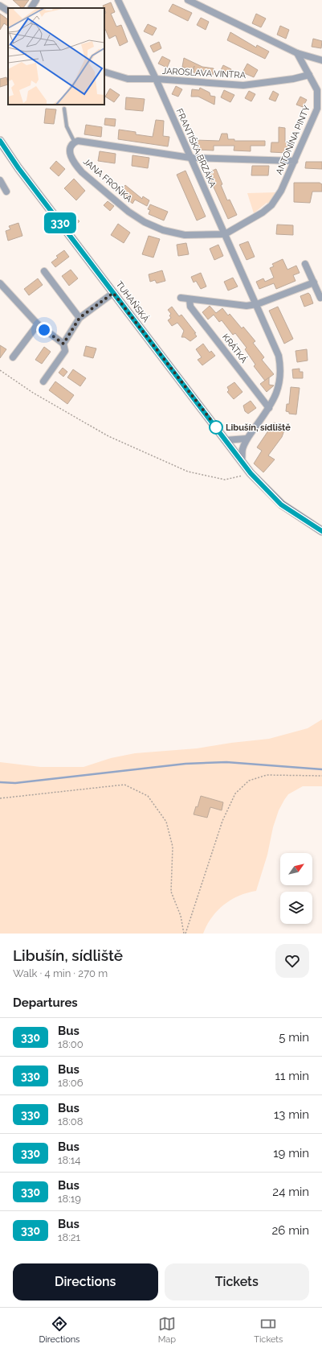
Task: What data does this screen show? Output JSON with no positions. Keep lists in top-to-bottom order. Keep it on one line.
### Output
{"streets":{"street":["JAROSLAVA VINTRA","ANTONÍNA PINTY","FRANTIŠKA BRZÁKA","JANA FROŇKA","TUHAŇSKÁ","KRÁTKÁ"]},"crossings":[["JAROSLAVA VINTRA","ANTONÍNA PINTY"],["JAROSLAVA VINTRA","FRANTIŠKA BRZÁKA"],["ANTONÍNA PINTY","FRANTIŠKA BRZÁKA"],["ANTONÍNA PINTY","JANA FROŇKA"],["FRANTIŠKA BRZÁKA","JANA FROŇKA"],["FRANTIŠKA BRZÁKA","TUHAŇSKÁ"],["FRANTIŠKA BRZÁKA","KRÁTKÁ"]],"places":["Libušín, sídliště"],"lines":["bus line 330"],"north":"top right","page":{"on_map":"330","heading":[["Libušín, sídliště","Walk · 4 min · 270 m"],"Departures"],"list":[{"mark":"330","name":"Bus","note":"18:00","value":"5 min"},{"mark":"330","name":"Bus","note":"18:06","value":"11 min"},{"mark":"330","name":"Bus","note":"18:08","value":"13 min"},{"mark":"330","name":"Bus","note":"18:14","value":"19 min"},{"mark":"330","name":"Bus","note":"18:19","value":"24 min"},{"mark":"330","name":"Bus","note":"18:21","value":"26 min"}],"buttons":["Directions","Tickets"],"tabs":["Directions","Map","Tickets"]}}
